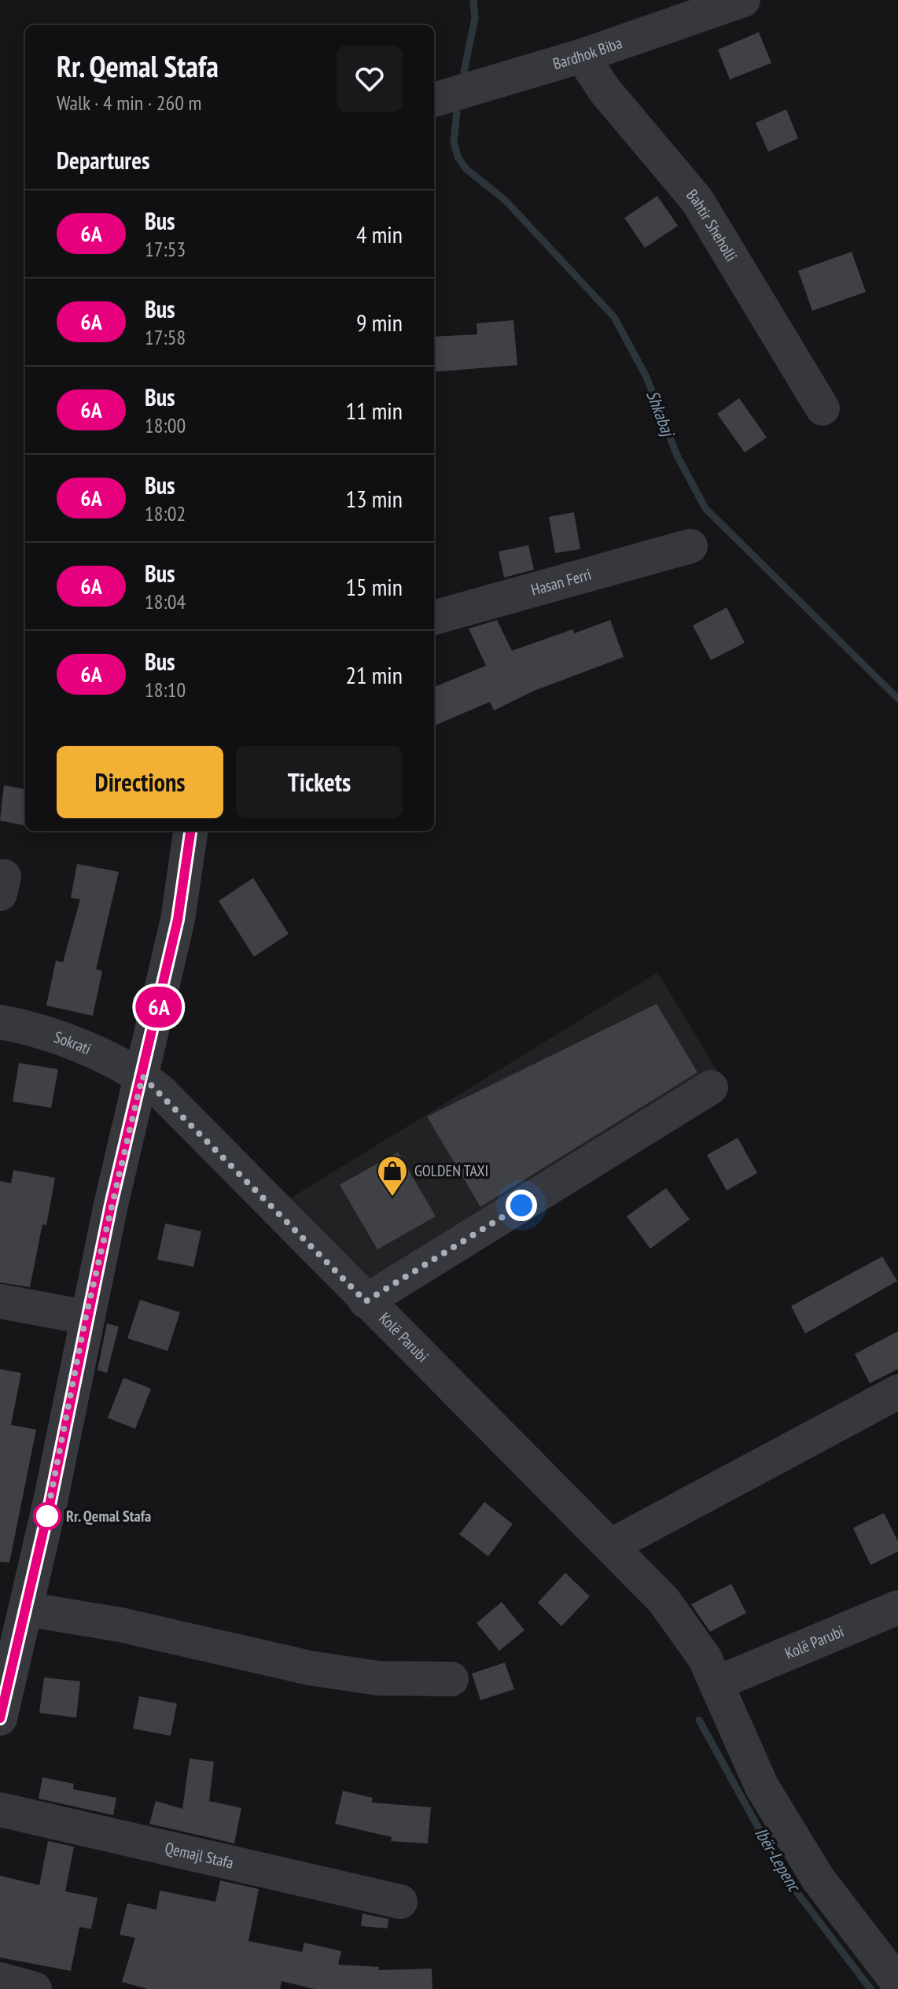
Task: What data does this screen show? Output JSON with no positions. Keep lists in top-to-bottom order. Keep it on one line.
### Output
{"streets":{"street":["Bardhok Biba","Bahtir Sheholli","Hasan Ferri","Sokrati","Kolë Parubi","Qemajl Stafa"]},"crossings":[["Bardhok Biba","Bahtir Sheholli"],["Sokrati","Kolë Parubi"]],"water":["Shkabaj","Ibër-Lepenc"],"places":{"shop":["GOLDEN TAXI"],"other":["Rr. Qemal Stafa"]},"lines":["bus line 6A"],"page":{"on_map":"6A","heading":[["Rr. Qemal Stafa","Walk · 4 min · 260 m"],"Departures"],"list":[{"mark":"6A","name":"Bus","note":"17:53","value":"4 min"},{"mark":"6A","name":"Bus","note":"17:58","value":"9 min"},{"mark":"6A","name":"Bus","note":"18:00","value":"11 min"},{"mark":"6A","name":"Bus","note":"18:02","value":"13 min"},{"mark":"6A","name":"Bus","note":"18:04","value":"15 min"},{"mark":"6A","name":"Bus","note":"18:10","value":"21 min"}],"buttons":["Directions","Tickets"]}}
